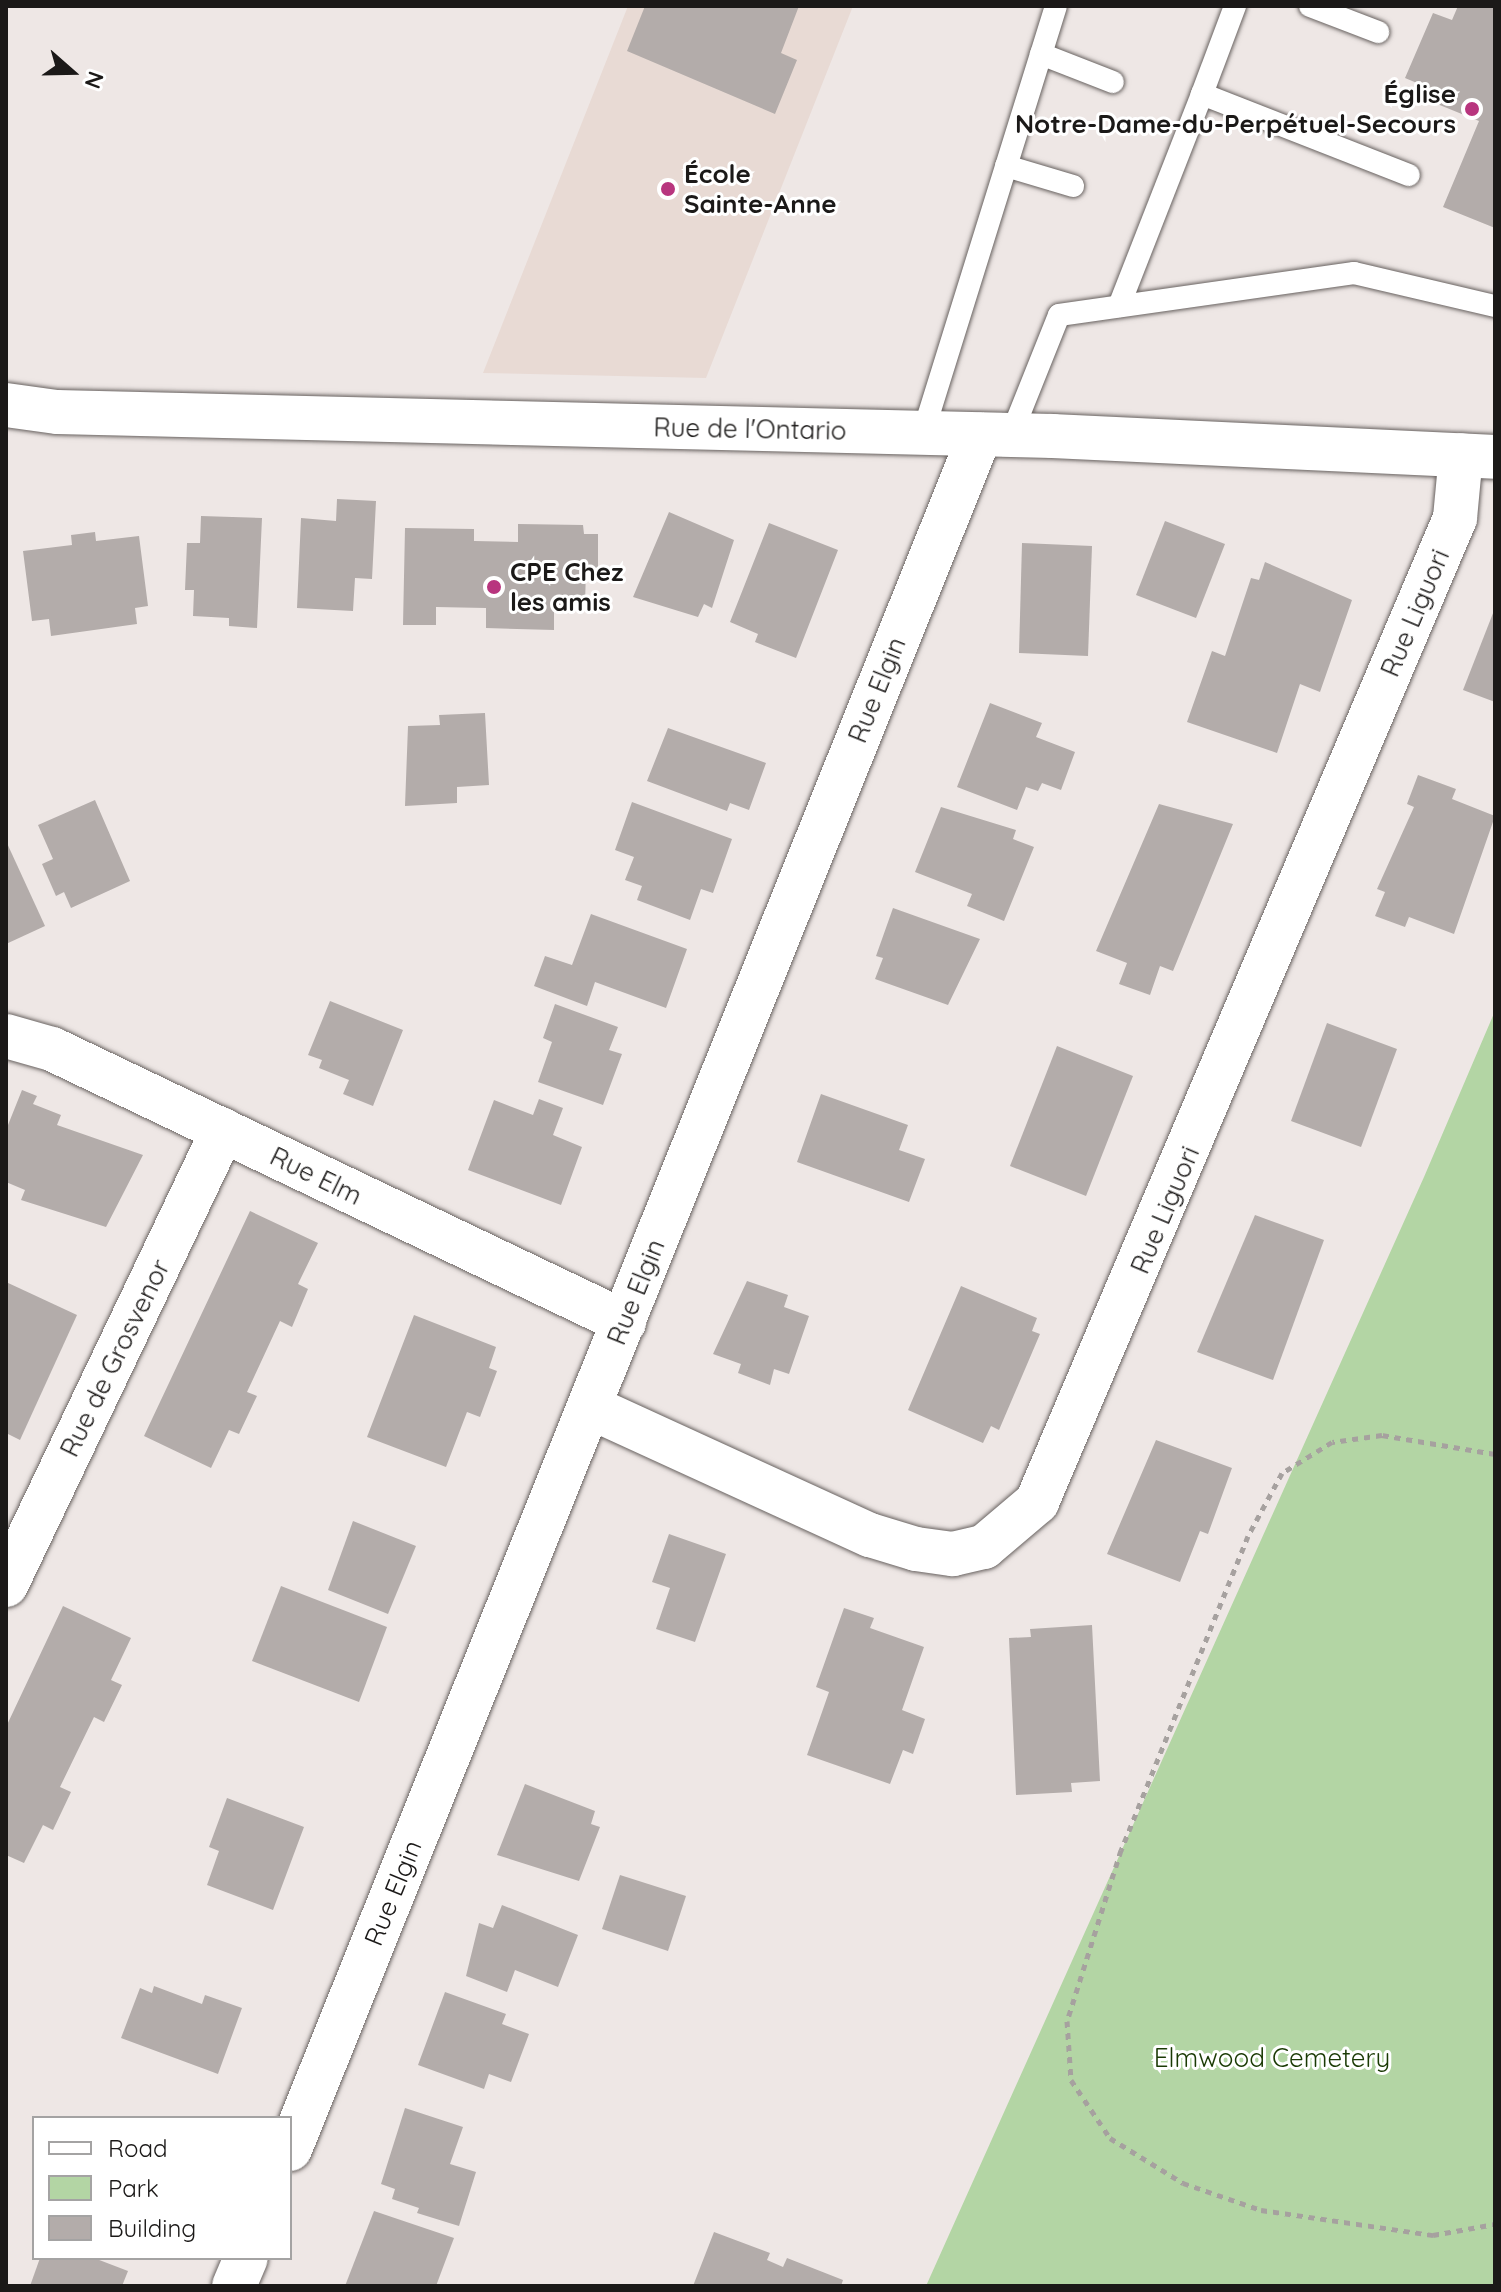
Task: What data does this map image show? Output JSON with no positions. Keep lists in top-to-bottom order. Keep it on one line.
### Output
{"streets":{"street":["Rue de l'Ontario","Rue Liguori","Rue Elgin","Rue Elm","Rue de Grosvenor"]},"crossings":[["Rue de l'Ontario","Rue Liguori"],["Rue de l'Ontario","Rue Elgin"],["Rue Liguori","Rue Elgin"],["Rue Elgin","Rue Elm"],["Rue Elm","Rue de Grosvenor"]],"parks":["Elmwood Cemetery"],"places":["Église Notre-Dame-du-Perpétuel-Secours","École Sainte-Anne","CPE Chez les amis"],"legend":["Road","Park","Building"],"north":"right"}
